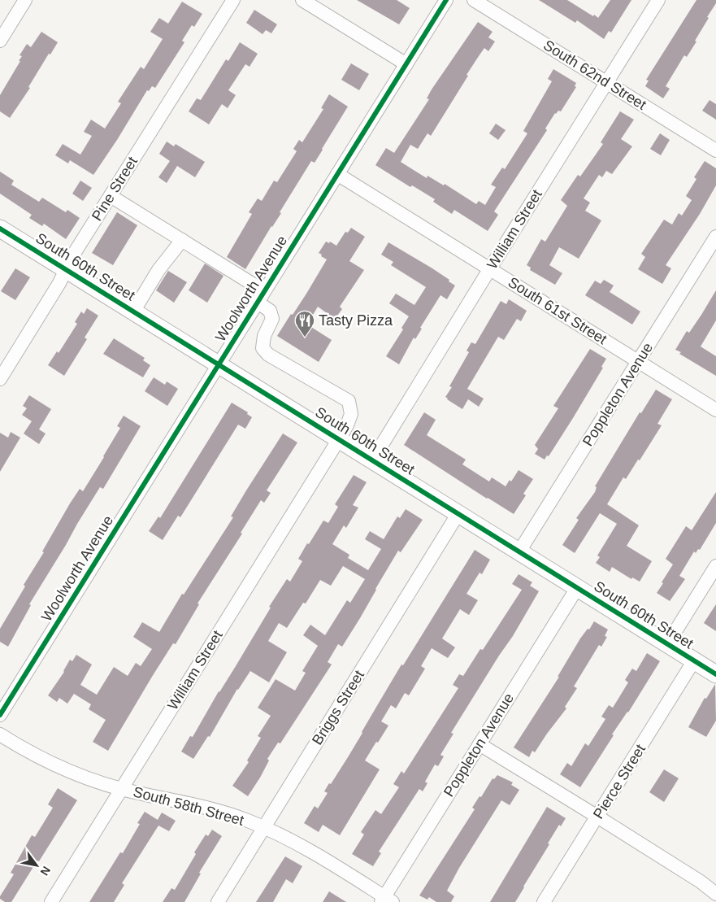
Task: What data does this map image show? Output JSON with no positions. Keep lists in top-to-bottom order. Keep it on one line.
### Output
{"streets":{"main road":["South 60th Street"],"street":["South 62nd Street","Pine Street","William Street","Woolworth Avenue","South 61st Street","Poppleton Avenue","Briggs Street","Pierce Street","South 58th Street"]},"crossings":[["South 62nd Street","William Street"],["Pine Street","South 60th Street"],["William Street","South 60th Street"],["William Street","Woolworth Avenue"],["William Street","South 61st Street"],["William Street","South 58th Street"],["South 60th Street","Woolworth Avenue"],["South 60th Street","Poppleton Avenue"],["South 60th Street","Briggs Street"],["South 60th Street","Pierce Street"],["Woolworth Avenue","South 61st Street"],["South 61st Street","Poppleton Avenue"],["Poppleton Avenue","South 58th Street"],["Briggs Street","South 58th Street"]],"places":{"restaurant":["Tasty Pizza"]},"north":"bottom right"}
